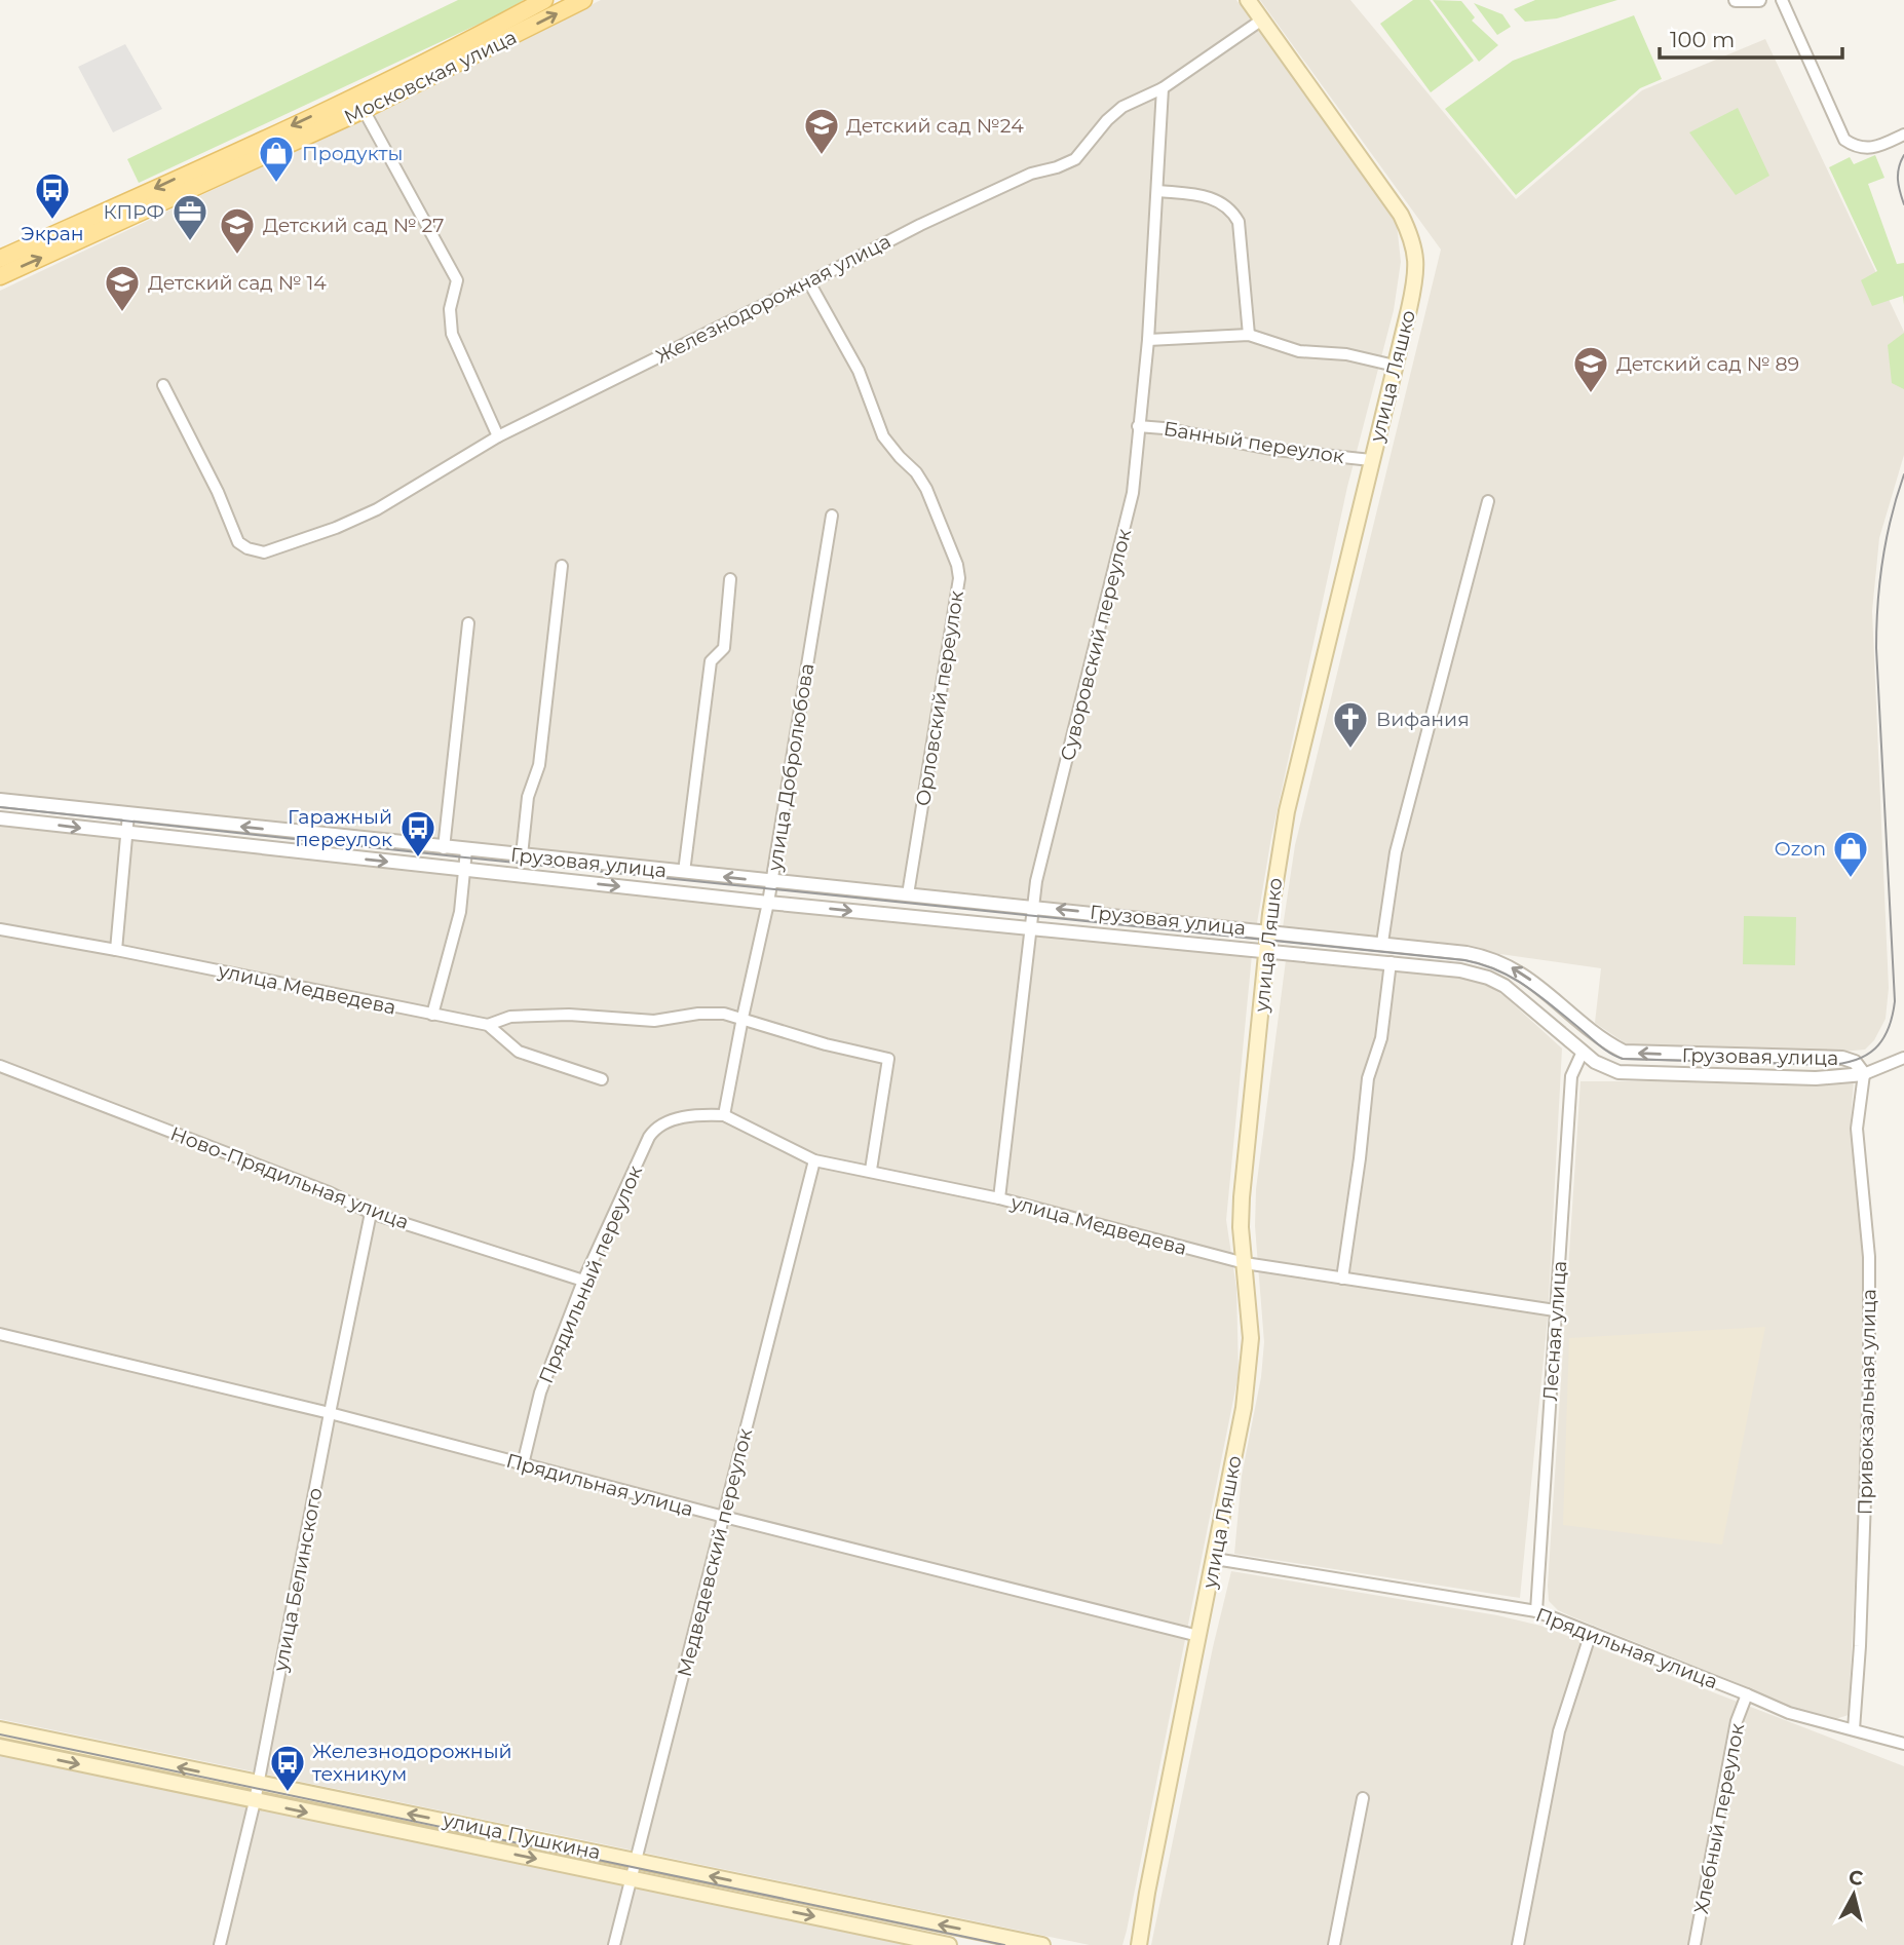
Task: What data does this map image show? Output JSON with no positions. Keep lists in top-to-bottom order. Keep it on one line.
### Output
{"streets":{"main road":["Московская улица","улица Ляшко","улица Пушкина"],"street":["Железнодорожная улица","Банный переулок","Суворовский переулок","Орловский переулок","улица Добролюбова","Грузовая улица","улица Медведева","Ново-Прядильная улица","Прядильный переулок","Лесная улица","Привокзальная улица","Прядильная улица","Медведевский переулок","улица Белинского","Хлебный переулок"]},"crossings":[["Железнодорожная улица","улица Ляшко"],["Железнодорожная улица","Суворовский переулок"],["Железнодорожная улица","Орловский переулок"],["улица Ляшко","Банный переулок"],["улица Ляшко","Грузовая улица"],["улица Ляшко","улица Медведева"],["улица Ляшко","Прядильная улица"],["Банный переулок","Суворовский переулок"],["Суворовский переулок","Грузовая улица"],["Суворовский переулок","улица Медведева"],["Орловский переулок","Грузовая улица"],["улица Добролюбова","Грузовая улица"],["улица Добролюбова","улица Медведева"],["улица Добролюбова","Прядильный переулок"],["Грузовая улица","Лесная улица"],["Грузовая улица","Привокзальная улица"],["улица Медведева","Прядильный переулок"],["улица Медведева","Лесная улица"],["улица Медведева","Медведевский переулок"],["Ново-Прядильная улица","Прядильный переулок"],["Ново-Прядильная улица","улица Белинского"],["Прядильный переулок","Прядильная улица"],["Лесная улица","Прядильная улица"],["Привокзальная улица","Прядильная улица"],["Прядильная улица","Медведевский переулок"],["Прядильная улица","улица Белинского"],["Прядильная улица","Хлебный переулок"],["Медведевский переулок","улица Пушкина"],["улица Белинского","улица Пушкина"]],"places":{"school or university":["Детский сад №24","Детский сад № 27","Детский сад № 14","Детский сад № 89"],"shop":["Продукты","Ozon"],"bus stop":["Экран","Гаражный переулок","Железнодорожный техникум"],"office":["КПРФ"],"church":["Вифания"]},"scale_bar":"100 m","north":"top"}
